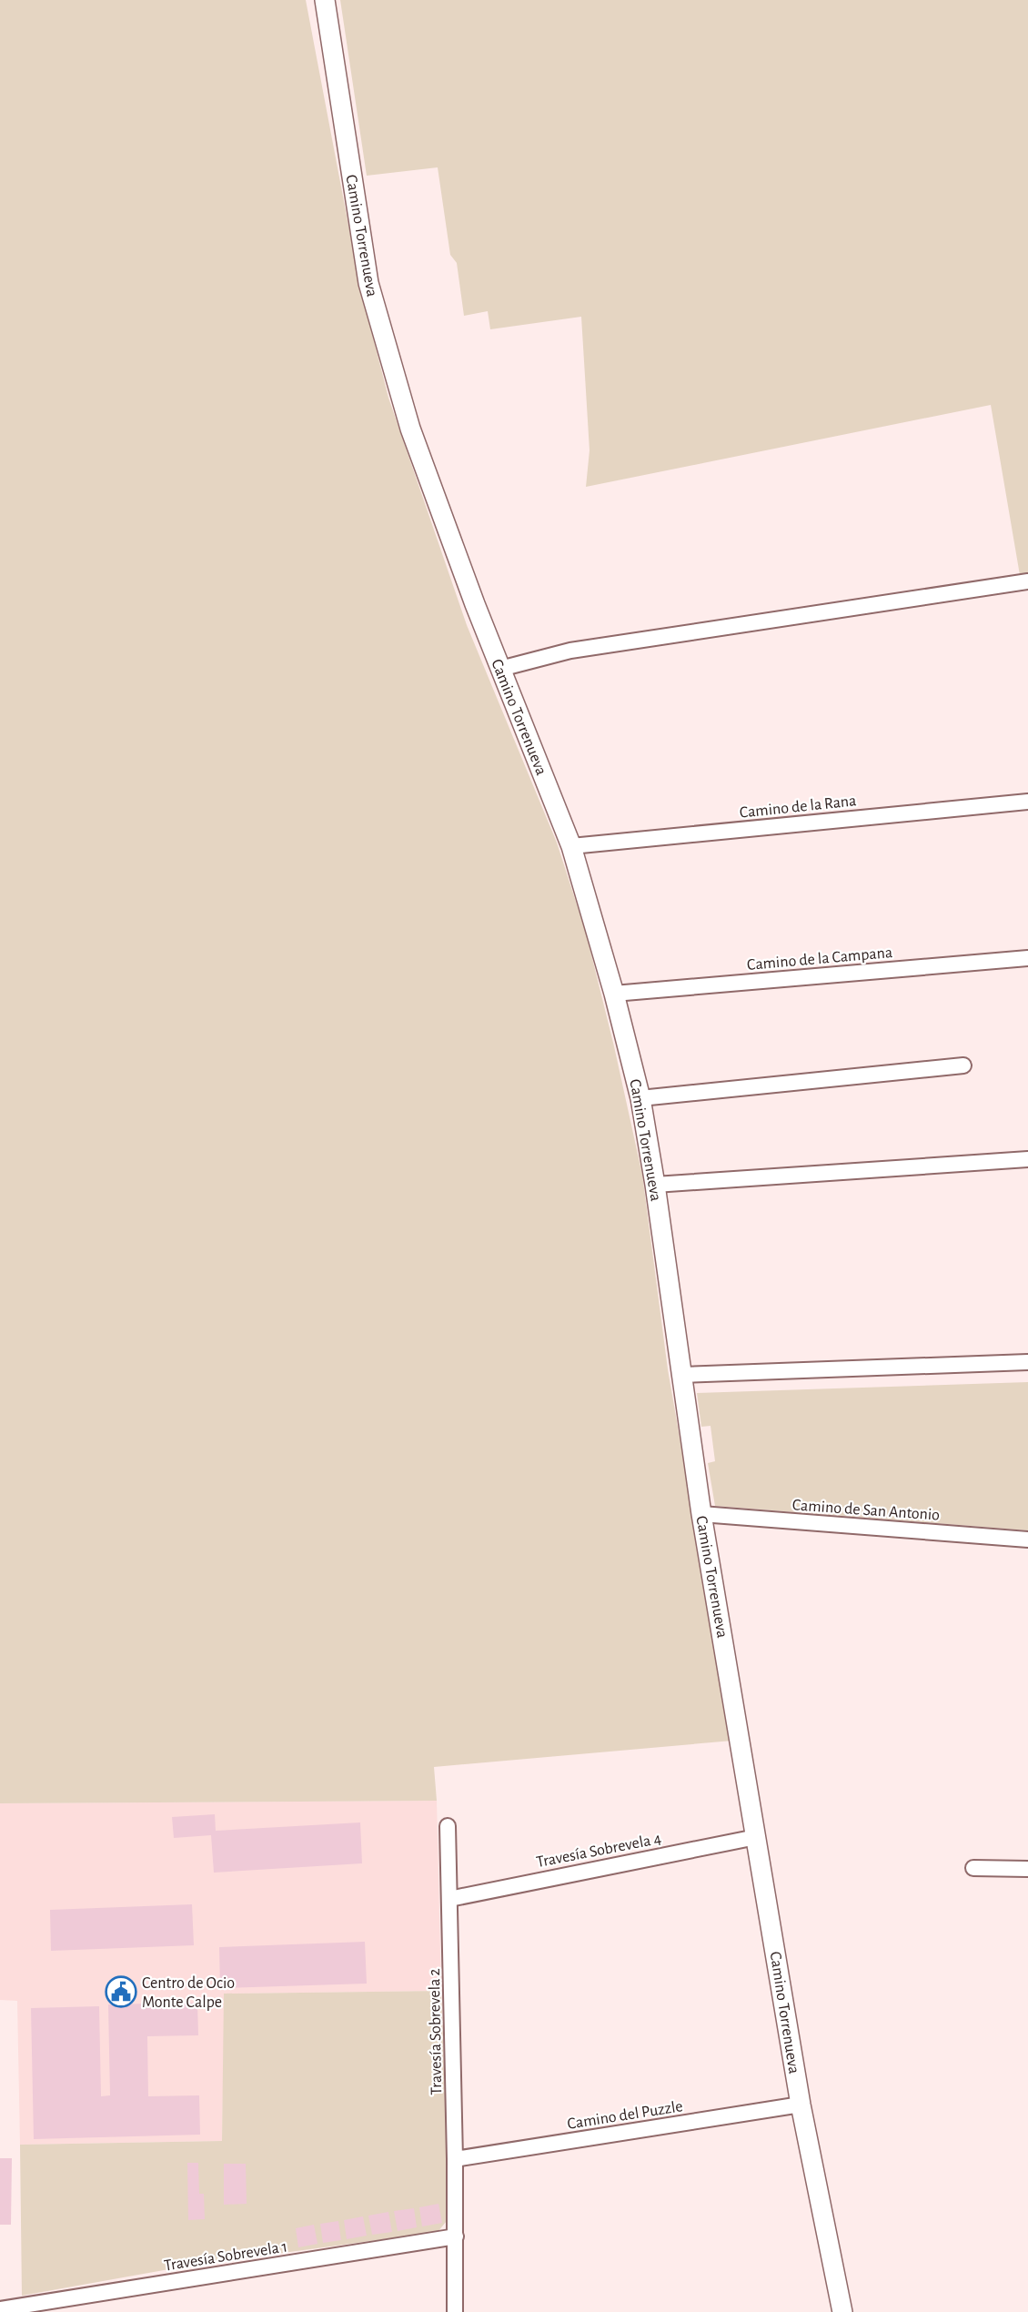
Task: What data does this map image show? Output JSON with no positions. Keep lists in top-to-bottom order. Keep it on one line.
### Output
{"streets":{"street":["Camino Torrenueva","Camino de la Rana","Camino de la Campana","Camino de San Antonio","Travesía Sobrevela 4","Travesía Sobrevela 2","Camino del Puzzle","Travesía Sobrevela 1"]},"crossings":[["Camino Torrenueva","Camino de la Rana"],["Camino Torrenueva","Camino de la Campana"],["Camino Torrenueva","Camino de San Antonio"],["Camino Torrenueva","Travesía Sobrevela 4"],["Camino Torrenueva","Camino del Puzzle"],["Travesía Sobrevela 4","Travesía Sobrevela 2"],["Travesía Sobrevela 2","Camino del Puzzle"],["Travesía Sobrevela 2","Travesía Sobrevela 1"]],"places":{"public building":["Centro de Ocio Monte Calpe"]}}
